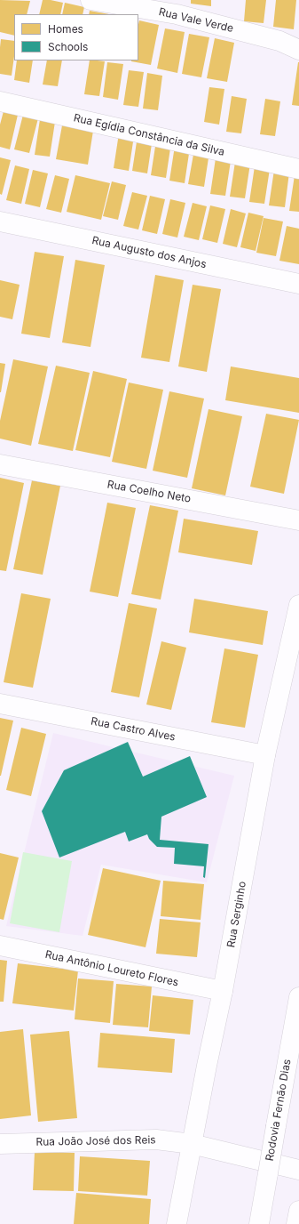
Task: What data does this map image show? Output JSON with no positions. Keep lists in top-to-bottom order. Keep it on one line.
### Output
{"streets":{"main road":["Rua Vale Verde","Rua Egídia Constância da Silva","Rua Augusto dos Anjos","Rua Coelho Neto","Rua Castro Alves","Rua Serginho","Rua Antônio Loureto Flores","Rodovia Fernão Dias","Rua João José dos Reis"]},"crossings":[["Rua Castro Alves","Rua Serginho"],["Rua Serginho","Rua Antônio Loureto Flores"],["Rua Serginho","Rua João José dos Reis"]],"legend":["Homes","Schools"]}
